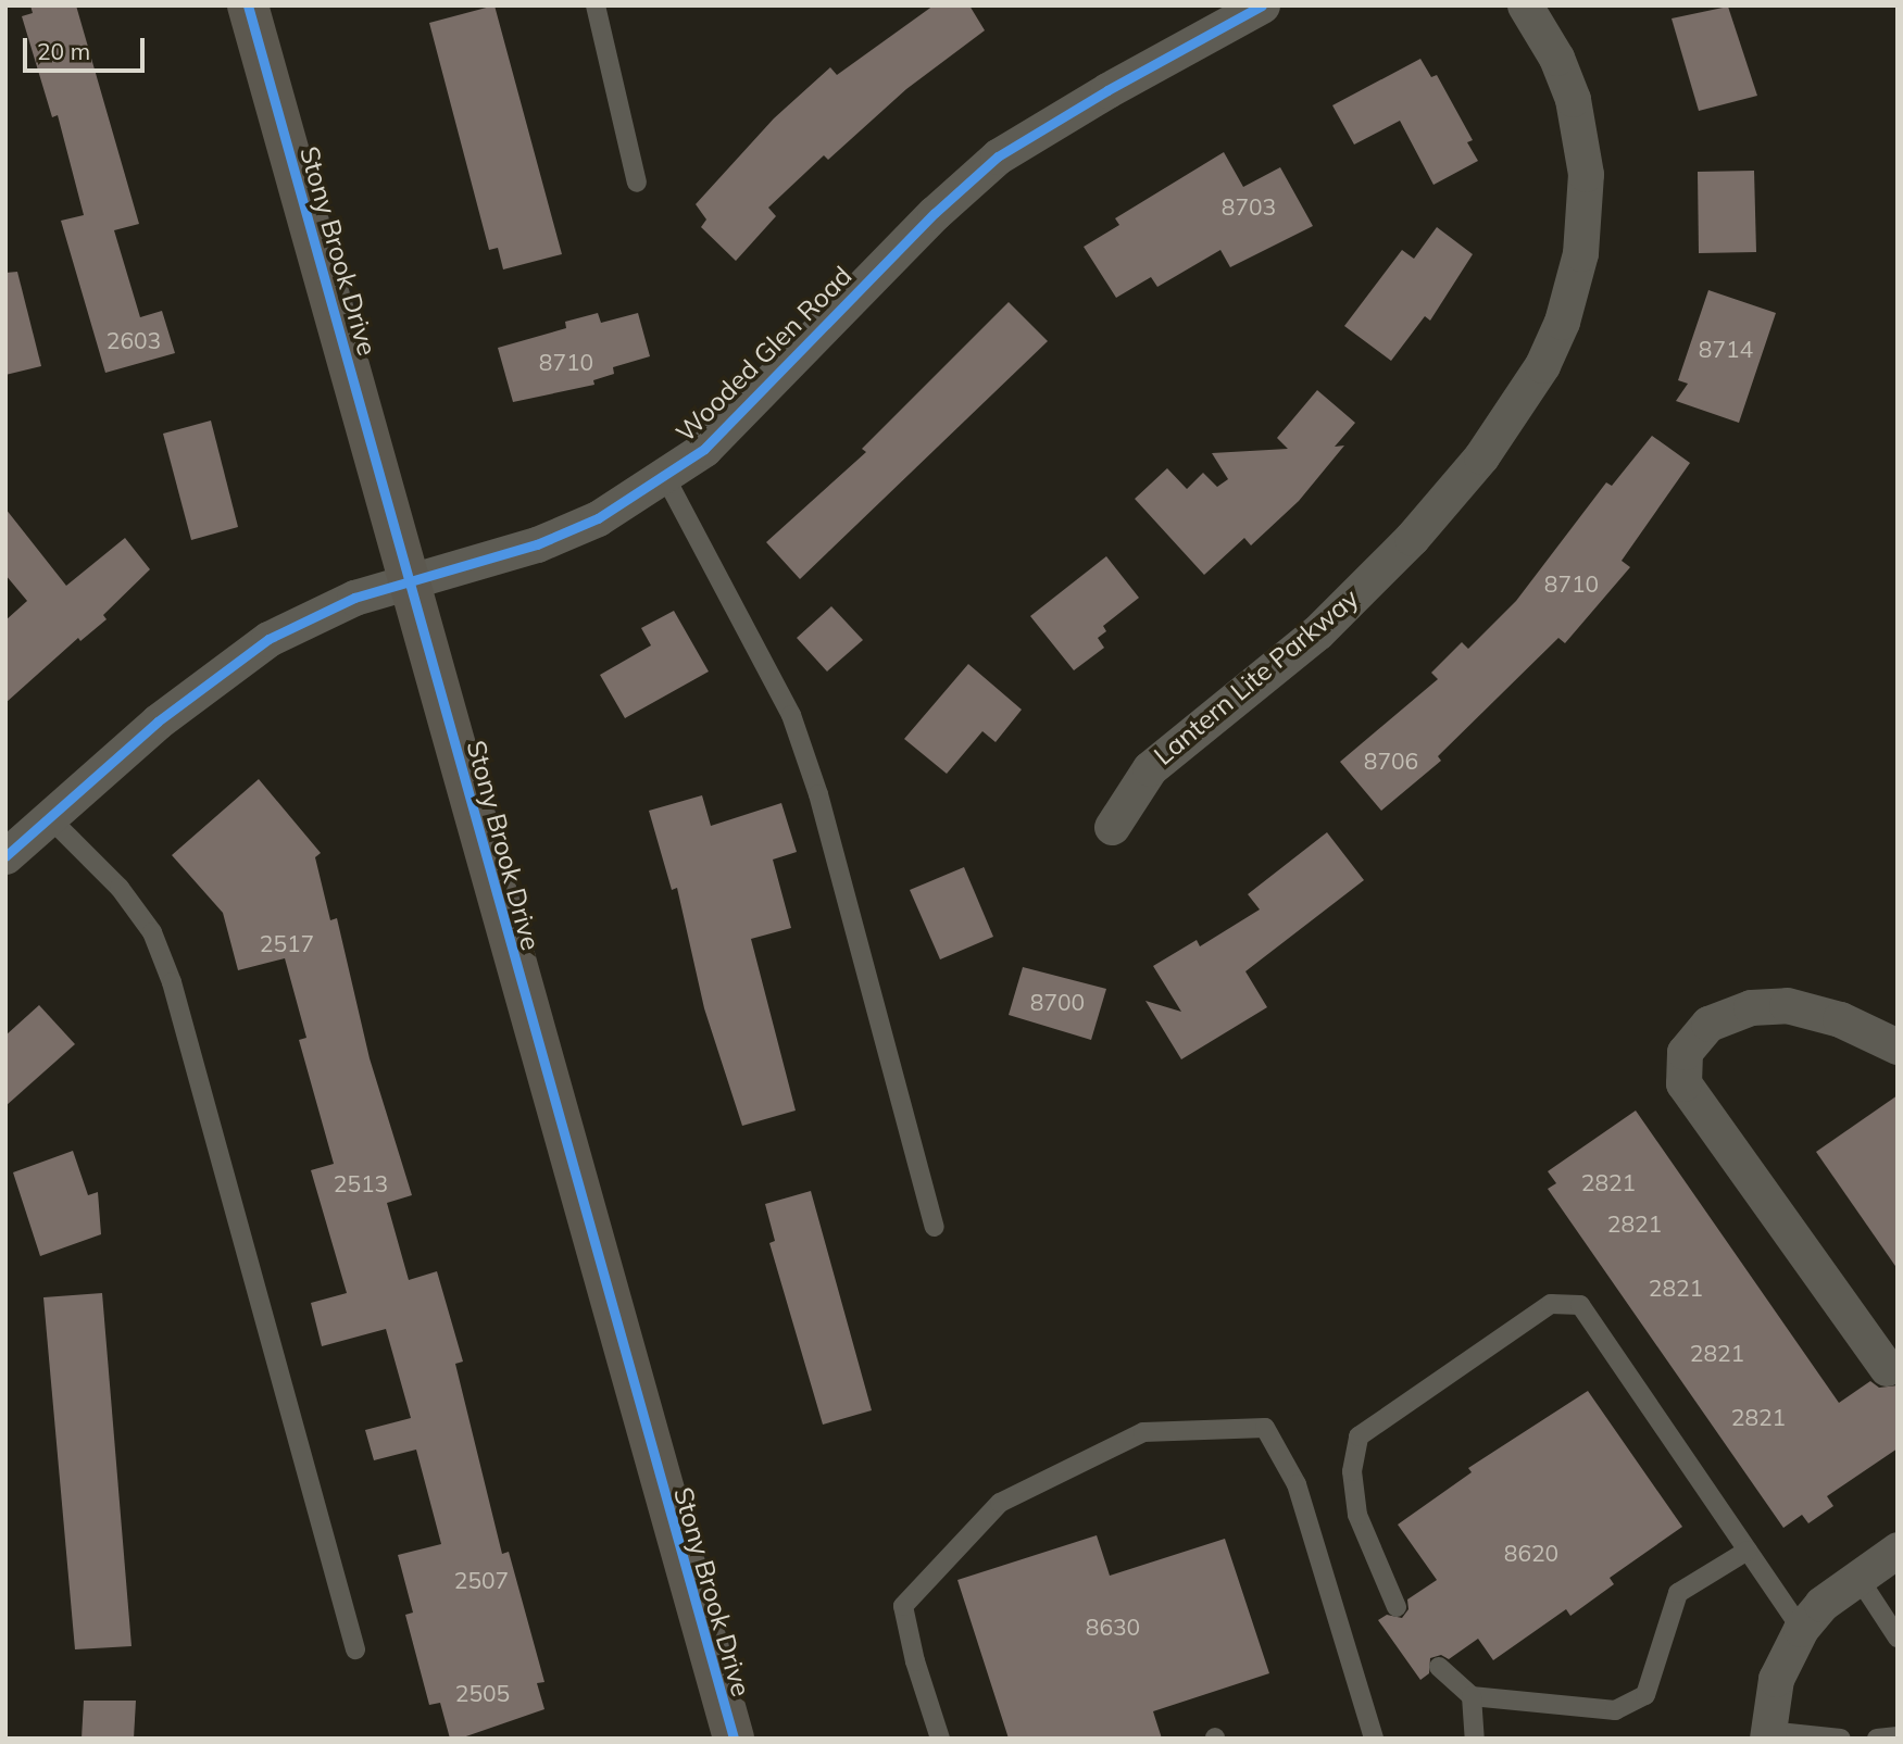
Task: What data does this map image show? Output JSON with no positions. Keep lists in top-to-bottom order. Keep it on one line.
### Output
{"streets":{"street":["Stony Brook Drive","Wooded Glen Road","Lantern Lite Parkway"]},"crossings":[["Stony Brook Drive","Wooded Glen Road"]],"house_numbers":["8703","2603","8714","8710","8710","8706","2517","8700","2821","2513","2821","2821","2821","2821","8620","2507","8630","2505"],"scale_bar":"20 m"}
